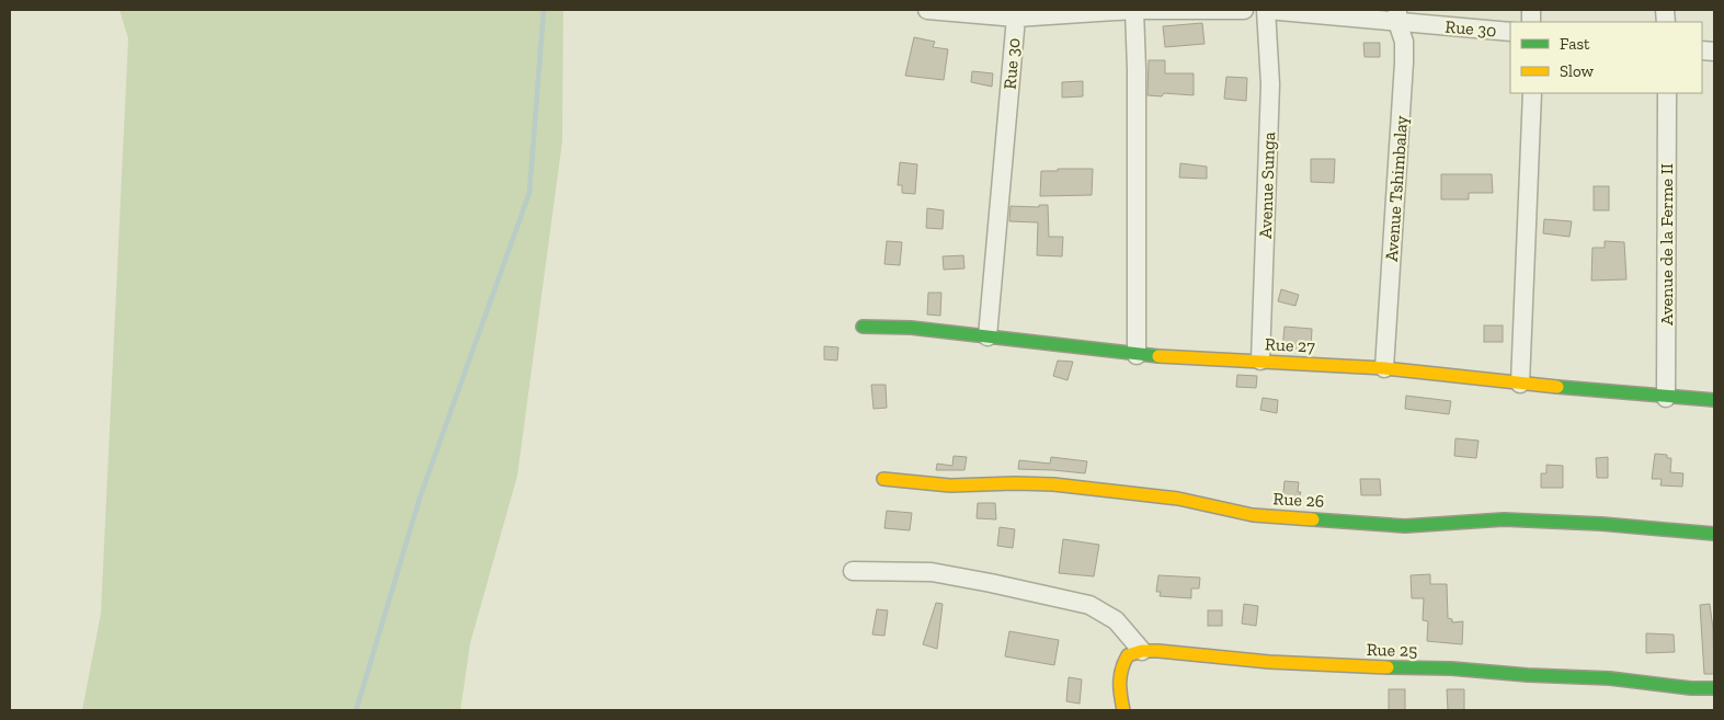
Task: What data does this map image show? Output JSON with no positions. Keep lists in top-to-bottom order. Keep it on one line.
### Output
{"streets":{"street":["Rue 30","Avenue Sunga","Avenue Tshimbalay","Avenue de la Ferme II","Rue 27","Rue 26","Rue 25"]},"crossings":[["Rue 30","Avenue Sunga"],["Rue 30","Avenue Tshimbalay"],["Rue 30","Rue 27"],["Avenue Sunga","Rue 27"],["Avenue Tshimbalay","Rue 27"],["Avenue de la Ferme II","Rue 27"]],"legend":["Fast","Slow"]}
